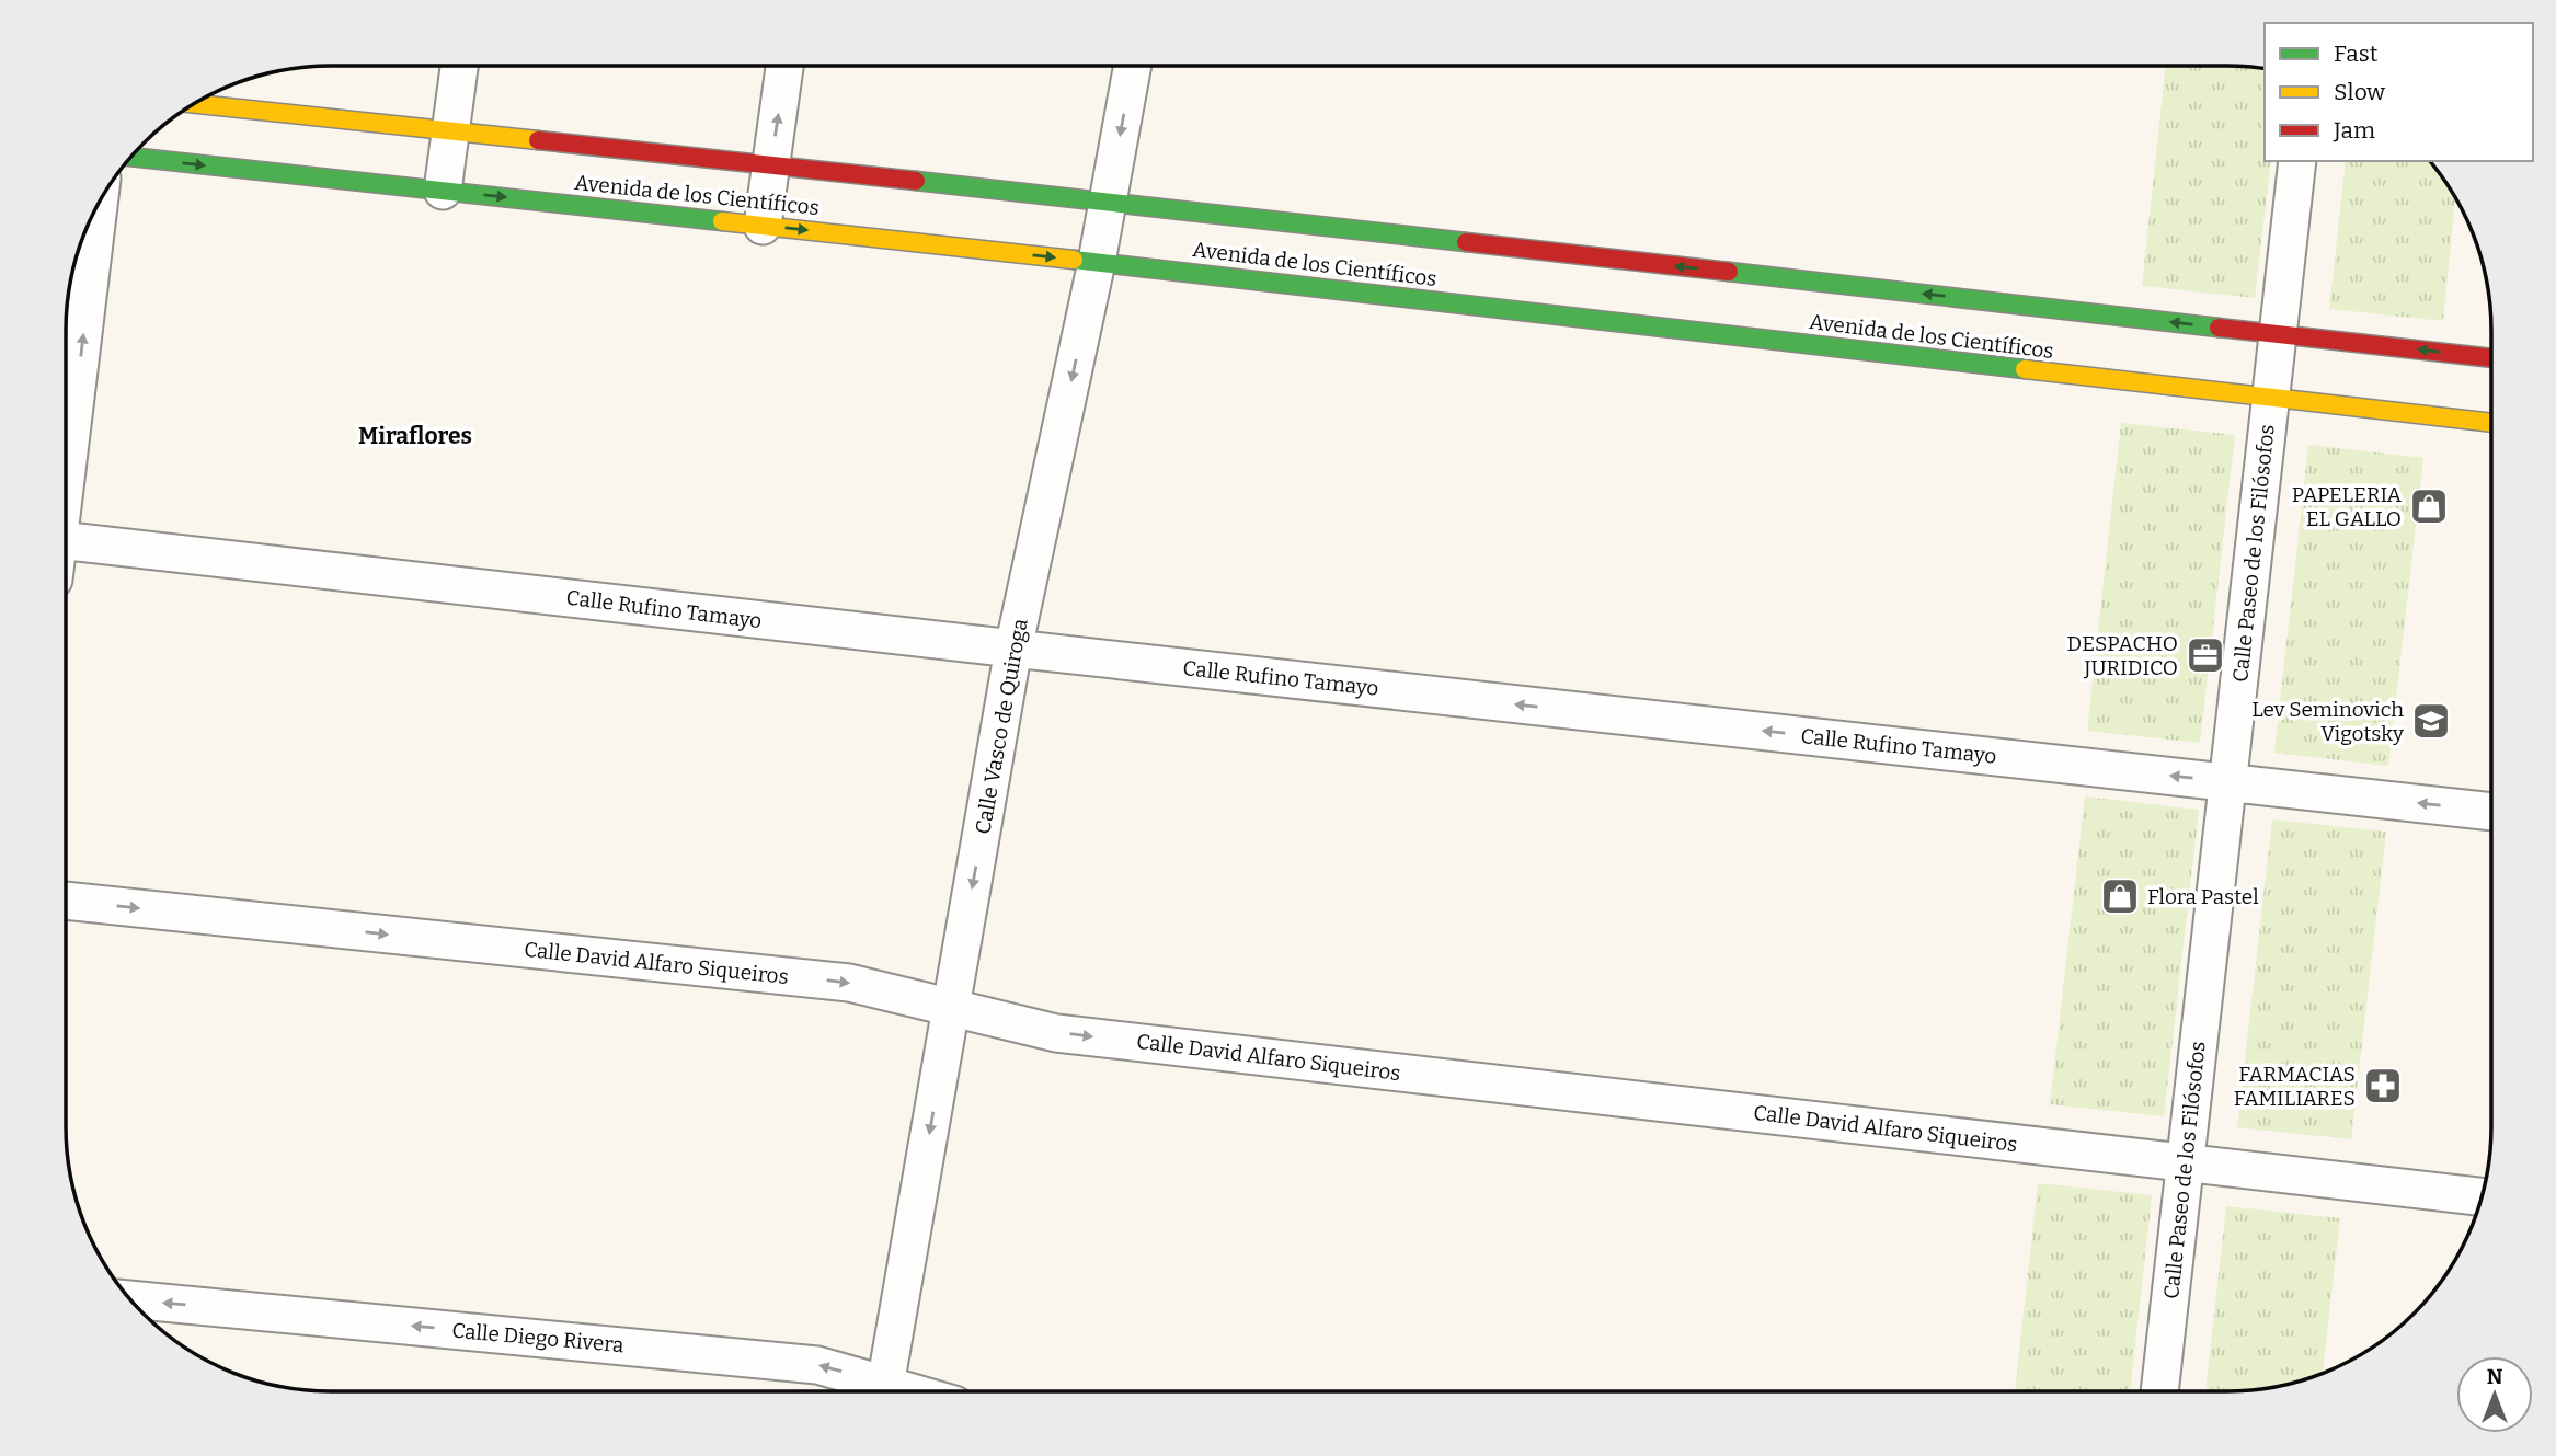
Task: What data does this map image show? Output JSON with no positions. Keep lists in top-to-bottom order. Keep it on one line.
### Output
{"streets":{"street":["Avenida de los Científicos","Calle Paseo de los Filósofos","Calle Rufino Tamayo","Calle Vasco de Quiroga","Calle David Alfaro Siqueiros","Calle Diego Rivera"]},"crossings":[["Avenida de los Científicos","Calle Paseo de los Filósofos"],["Avenida de los Científicos","Calle Vasco de Quiroga"],["Calle Paseo de los Filósofos","Calle Rufino Tamayo"],["Calle Paseo de los Filósofos","Calle David Alfaro Siqueiros"],["Calle Rufino Tamayo","Calle Vasco de Quiroga"],["Calle Vasco de Quiroga","Calle David Alfaro Siqueiros"]],"one_way":["Calle Rufino Tamayo","Calle Vasco de Quiroga","Calle David Alfaro Siqueiros","Calle Diego Rivera"],"districts":["Miraflores"],"places":{"shop":["PAPELERIA EL GALLO","Flora Pastel"],"office":["DESPACHO JURIDICO"],"school or university":["Lev Seminovich Vigotsky"],"pharmacy":["FARMACIAS FAMILIARES"]},"legend":["Fast","Slow","Jam"],"north":"top"}
